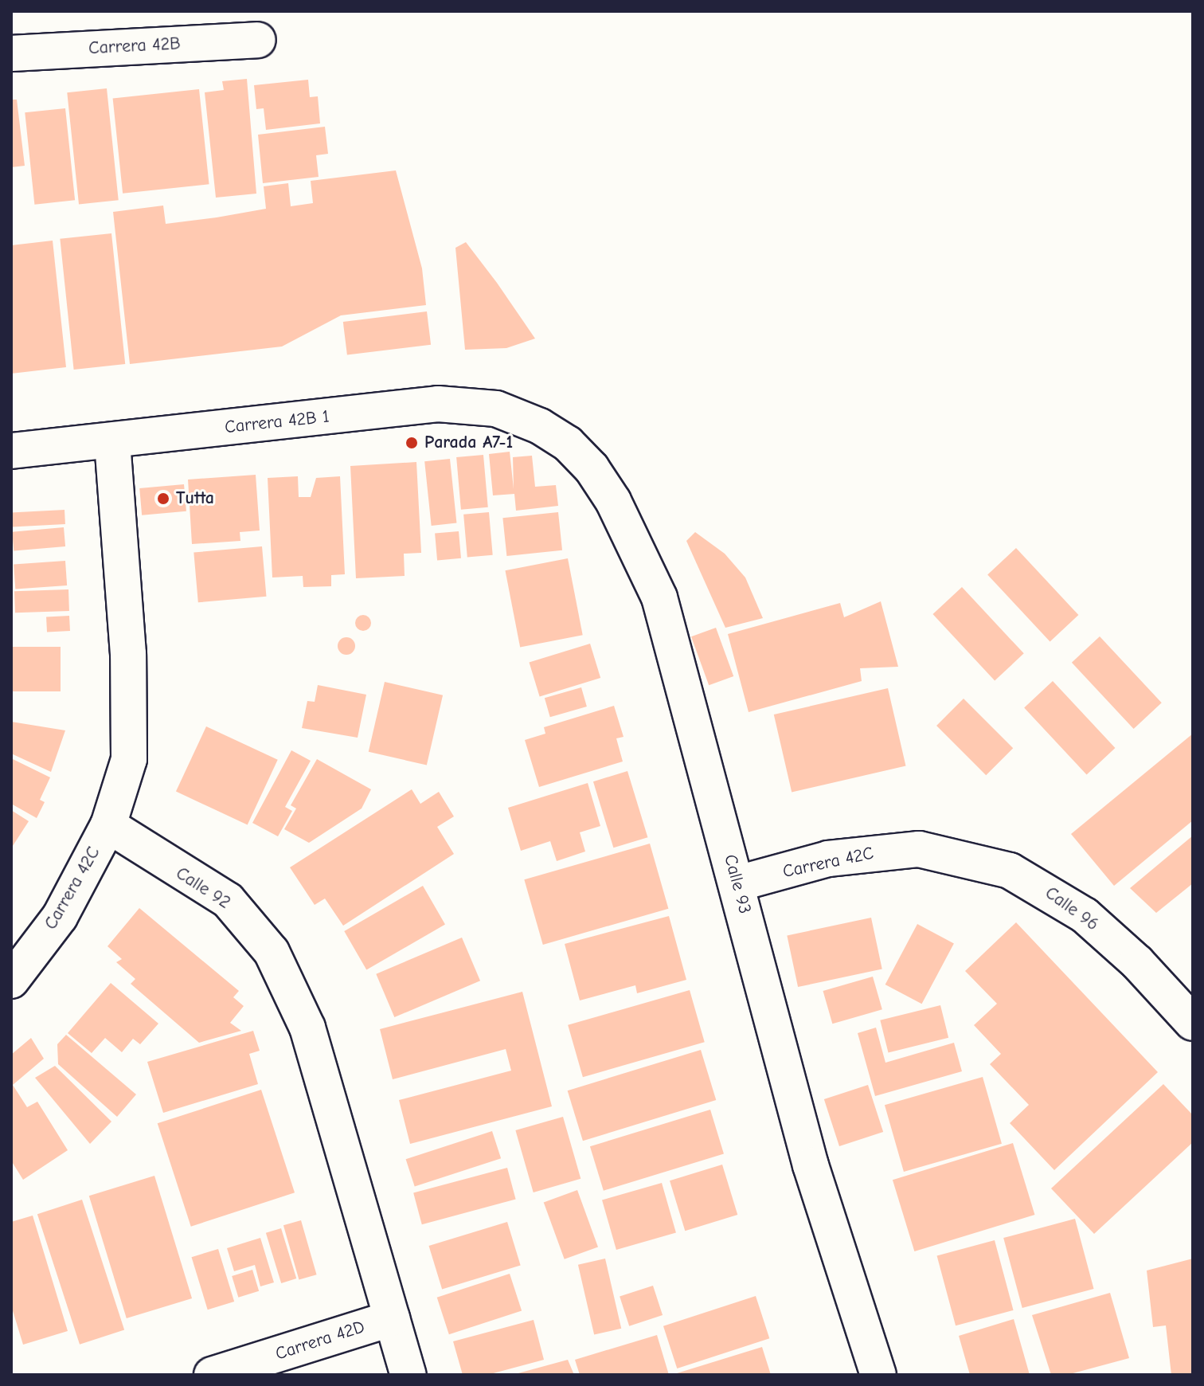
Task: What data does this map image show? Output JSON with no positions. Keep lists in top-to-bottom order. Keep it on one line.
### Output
{"streets":{"street":["Carrera 42B","Carrera 42B 1","Carrera 42C","Calle 93","Calle 92","Calle 96","Carrera 42D"]},"crossings":[["Carrera 42B 1","Calle 93"],["Carrera 42C","Calle 93"],["Carrera 42C","Calle 92"],["Carrera 42C","Calle 96"],["Calle 92","Carrera 42D"]],"places":["Parada A7-1","Tutta"]}
